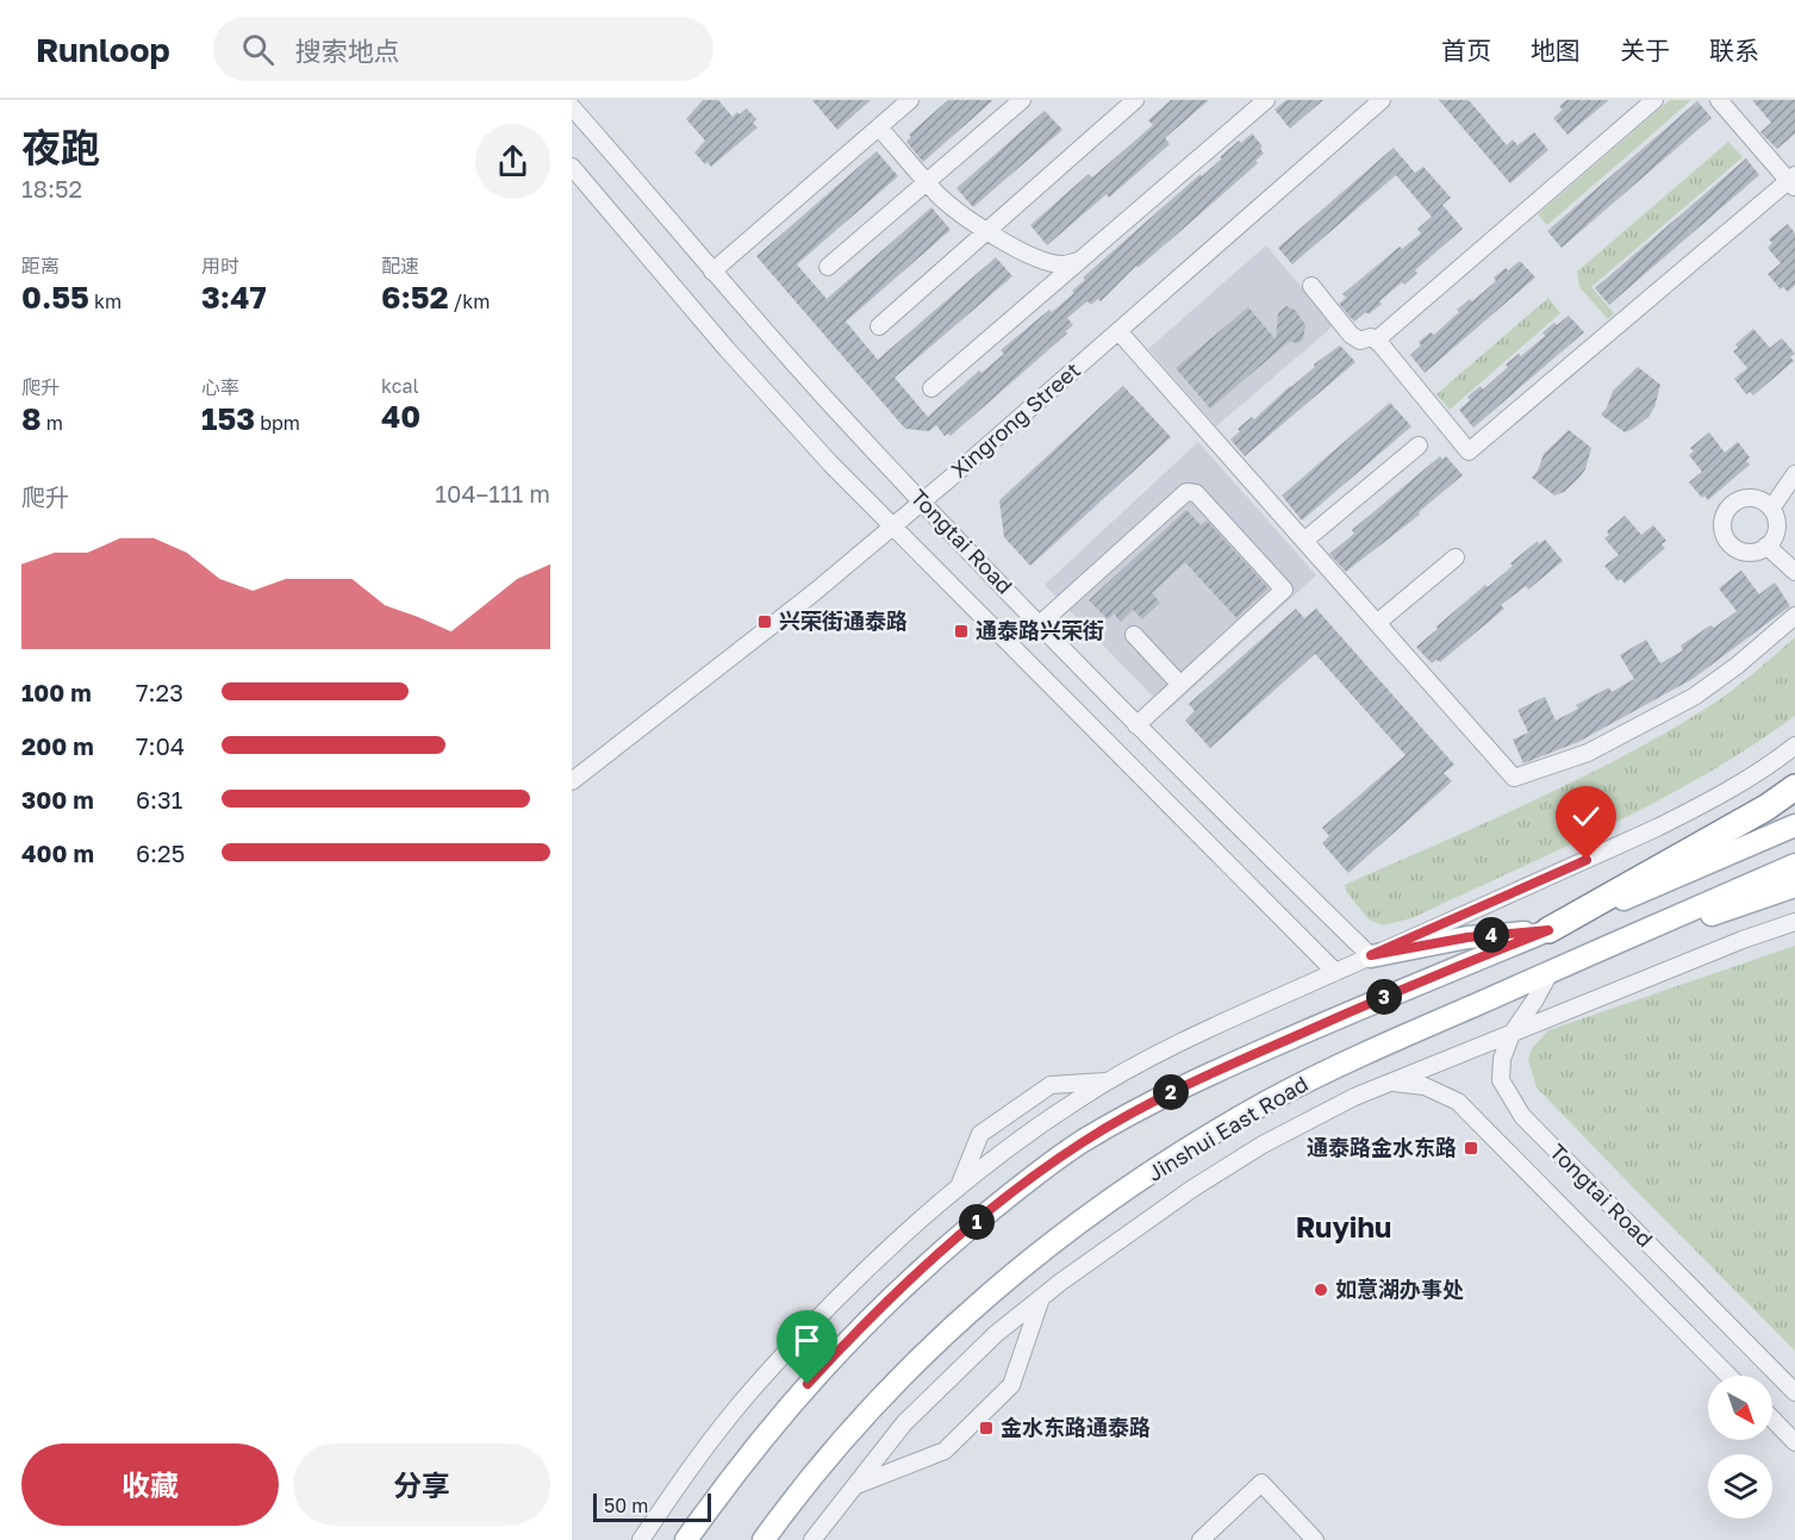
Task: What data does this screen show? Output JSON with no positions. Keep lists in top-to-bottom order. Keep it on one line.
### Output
{"streets":{"main road":["Jinshui East Road"],"street":["Xingrong Street","Tongtai Road"]},"crossings":[["Xingrong Street","Tongtai Road"],["Tongtai Road","Jinshui East Road"]],"districts":["Ruyihu"],"places":{"transit":["兴荣街通泰路","通泰路兴荣街","通泰路金水东路","金水东路通泰路"],"other":["如意湖办事处"]},"scale_bar":"50 m","north":"bottom right","page":{"header":"Runloop","search":"搜索地点","nav":["首页","地图","关于","联系"],"heading":["夜跑","18:52"],"stats":[["距离","0.55 km"],["用时","3:47"],["配速","6:52 /km"],["爬升","8 m"],["心率","153 bpm"],["kcal","40"]],"chart":["爬升","104–111 m"],"list":[{"name":"100 m","note":"7:23"},{"name":"200 m","note":"7:04"},{"name":"300 m","note":"6:31"},{"name":"400 m","note":"6:25"}],"pins":["4","3","2","1"],"buttons":["收藏","分享"],"scale":"50 m"}}
